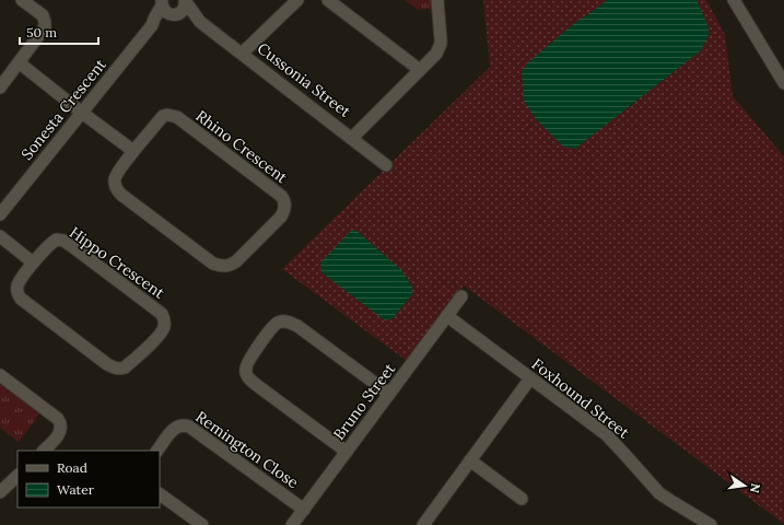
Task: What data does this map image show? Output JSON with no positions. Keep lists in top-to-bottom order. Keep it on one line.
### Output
{"streets":{"street":["Cussonia Street","Sonesta Crescent","Rhino Crescent","Hippo Crescent","Foxhound Street","Bruno Street","Remington Close"]},"crossings":[["Cussonia Street","Sonesta Crescent"],["Foxhound Street","Bruno Street"],["Bruno Street","Remington Close"]],"legend":["Road","Water"],"scale_bar":"50 m","north":"right"}
